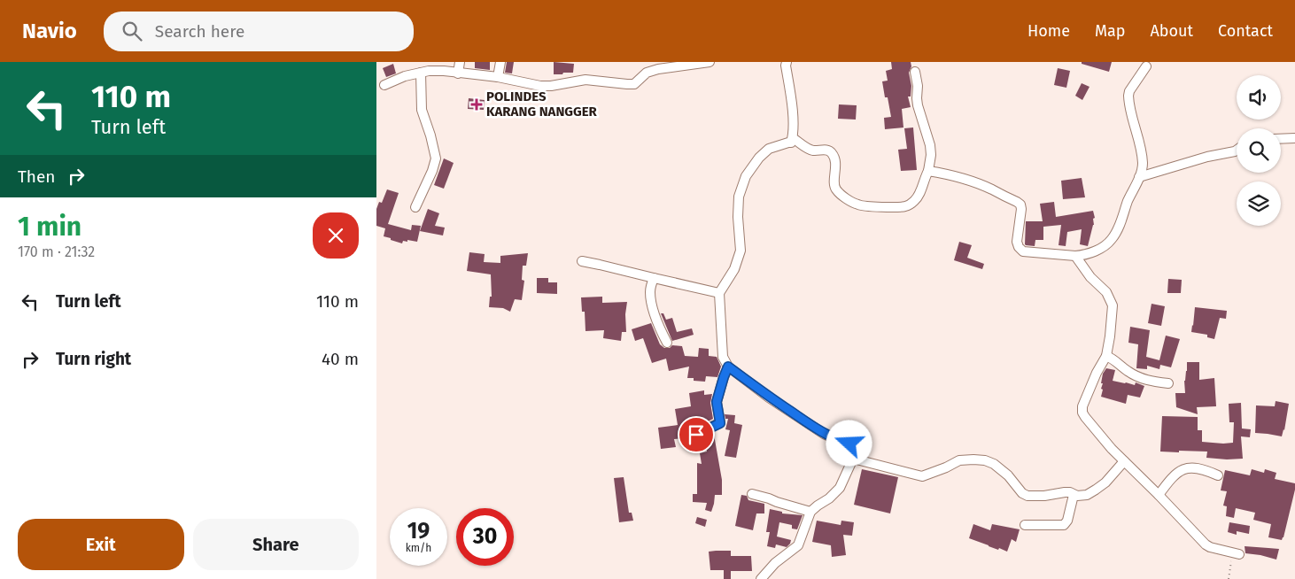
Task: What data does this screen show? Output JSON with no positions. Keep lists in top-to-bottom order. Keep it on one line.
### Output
{"places":{"health":["POLINDES KARANG NANGGER"]},"page":{"header":"Navio","search":"Search here","nav":["Home","Map","About","Contact"],"turn":["110 m","Turn left"],"then":"Then","heading":["1 min","170 m · 21:32"],"list":[{"name":"Turn left","value":"110 m"},{"name":"Turn right","value":"40 m"}],"speed":"19 km/h","limit":"30","buttons":["Exit","Share"]}}
